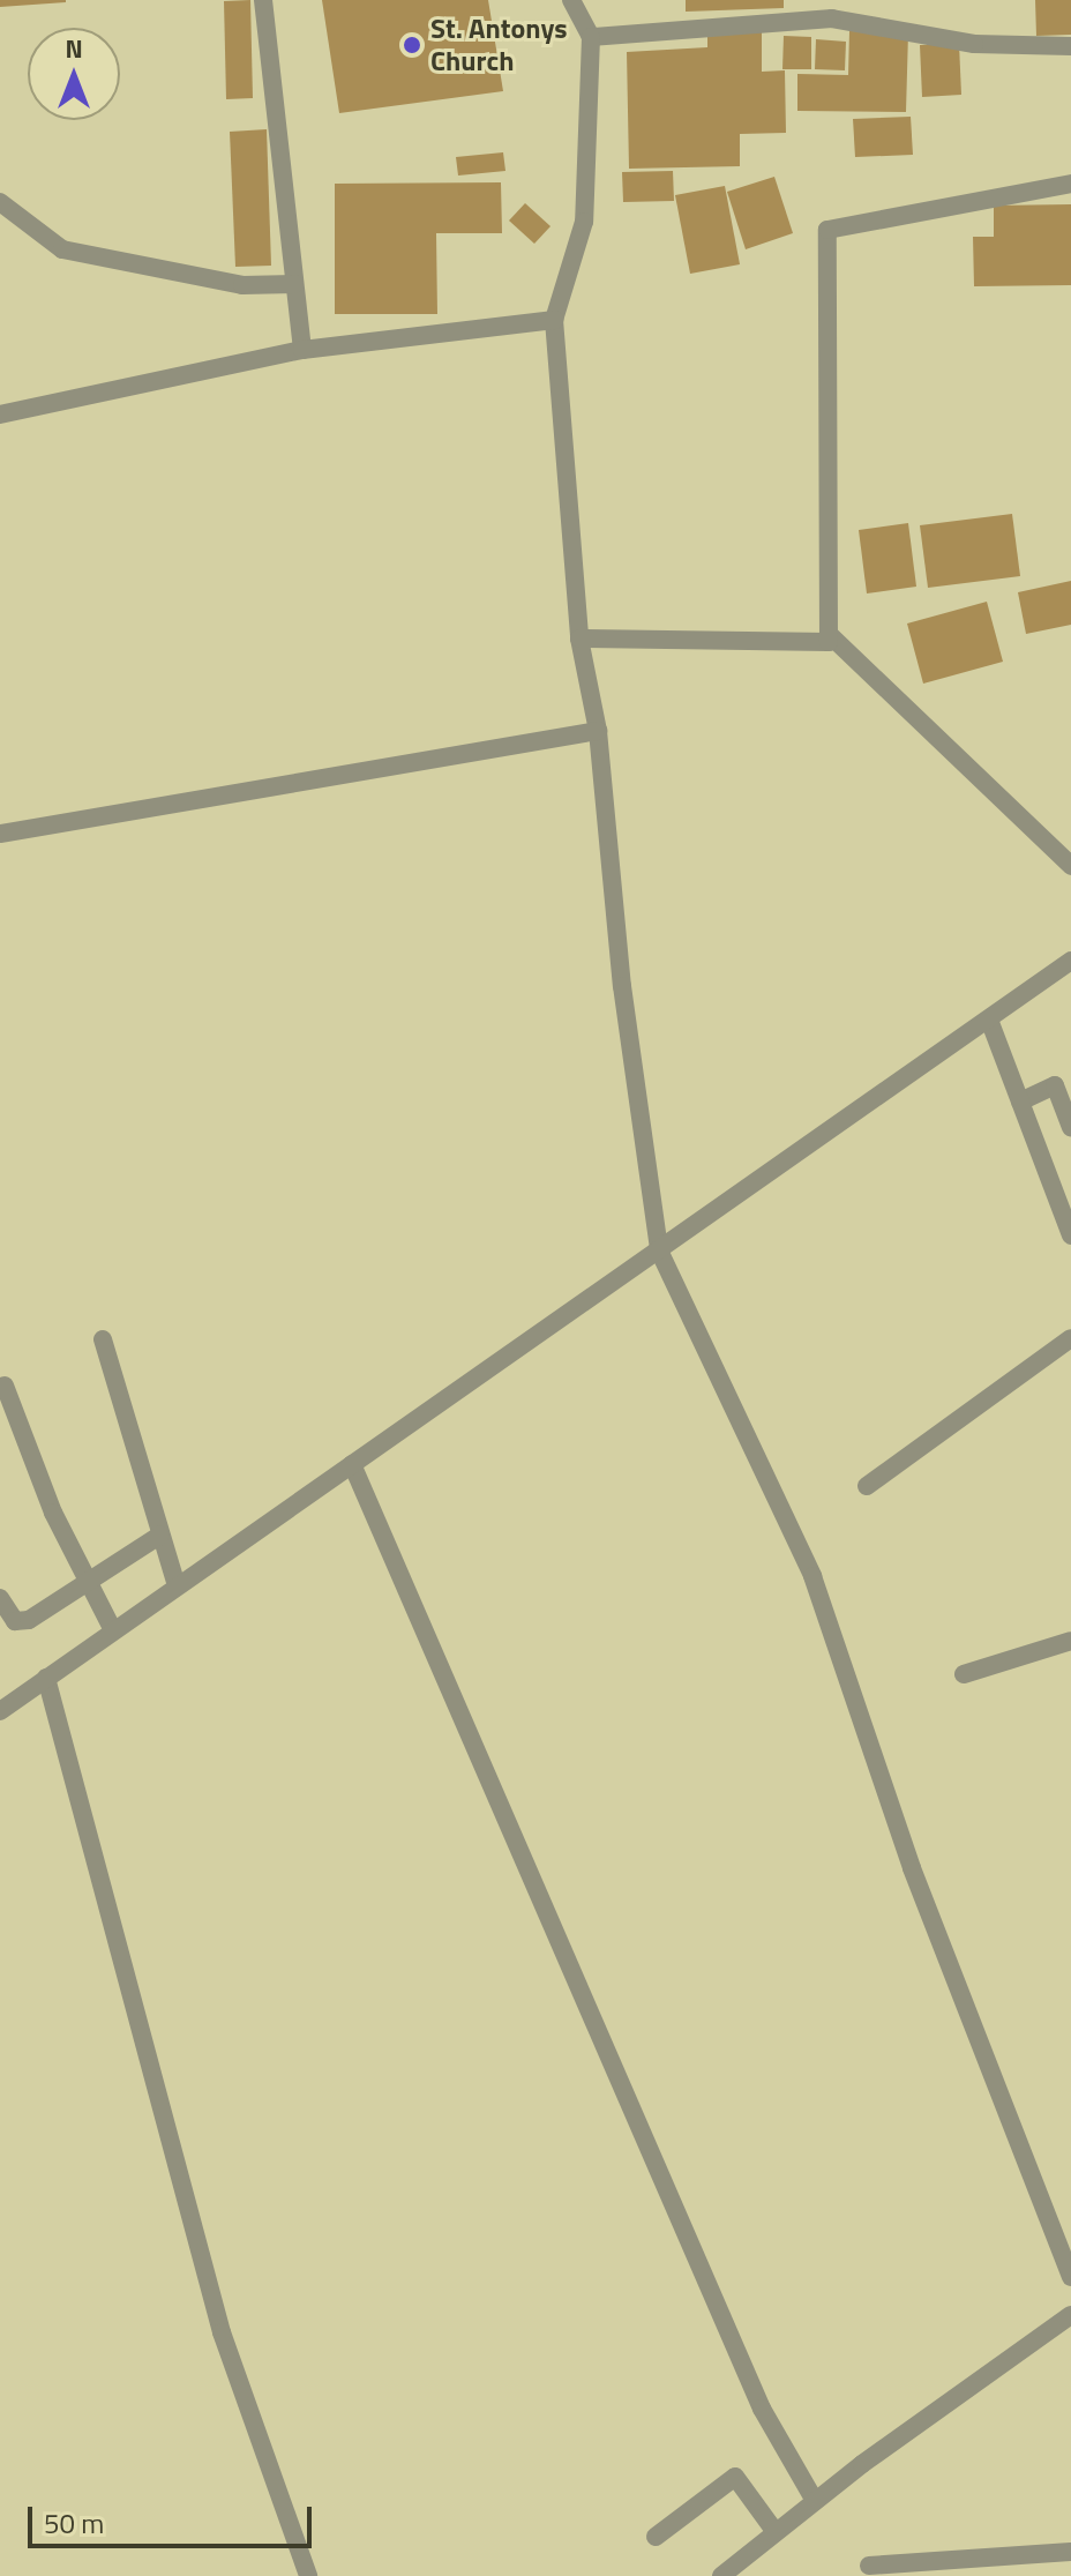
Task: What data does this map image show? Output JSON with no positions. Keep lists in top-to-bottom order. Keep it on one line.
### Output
{"places":["St. Antonys Church"],"scale_bar":"50 m","north":"top"}
